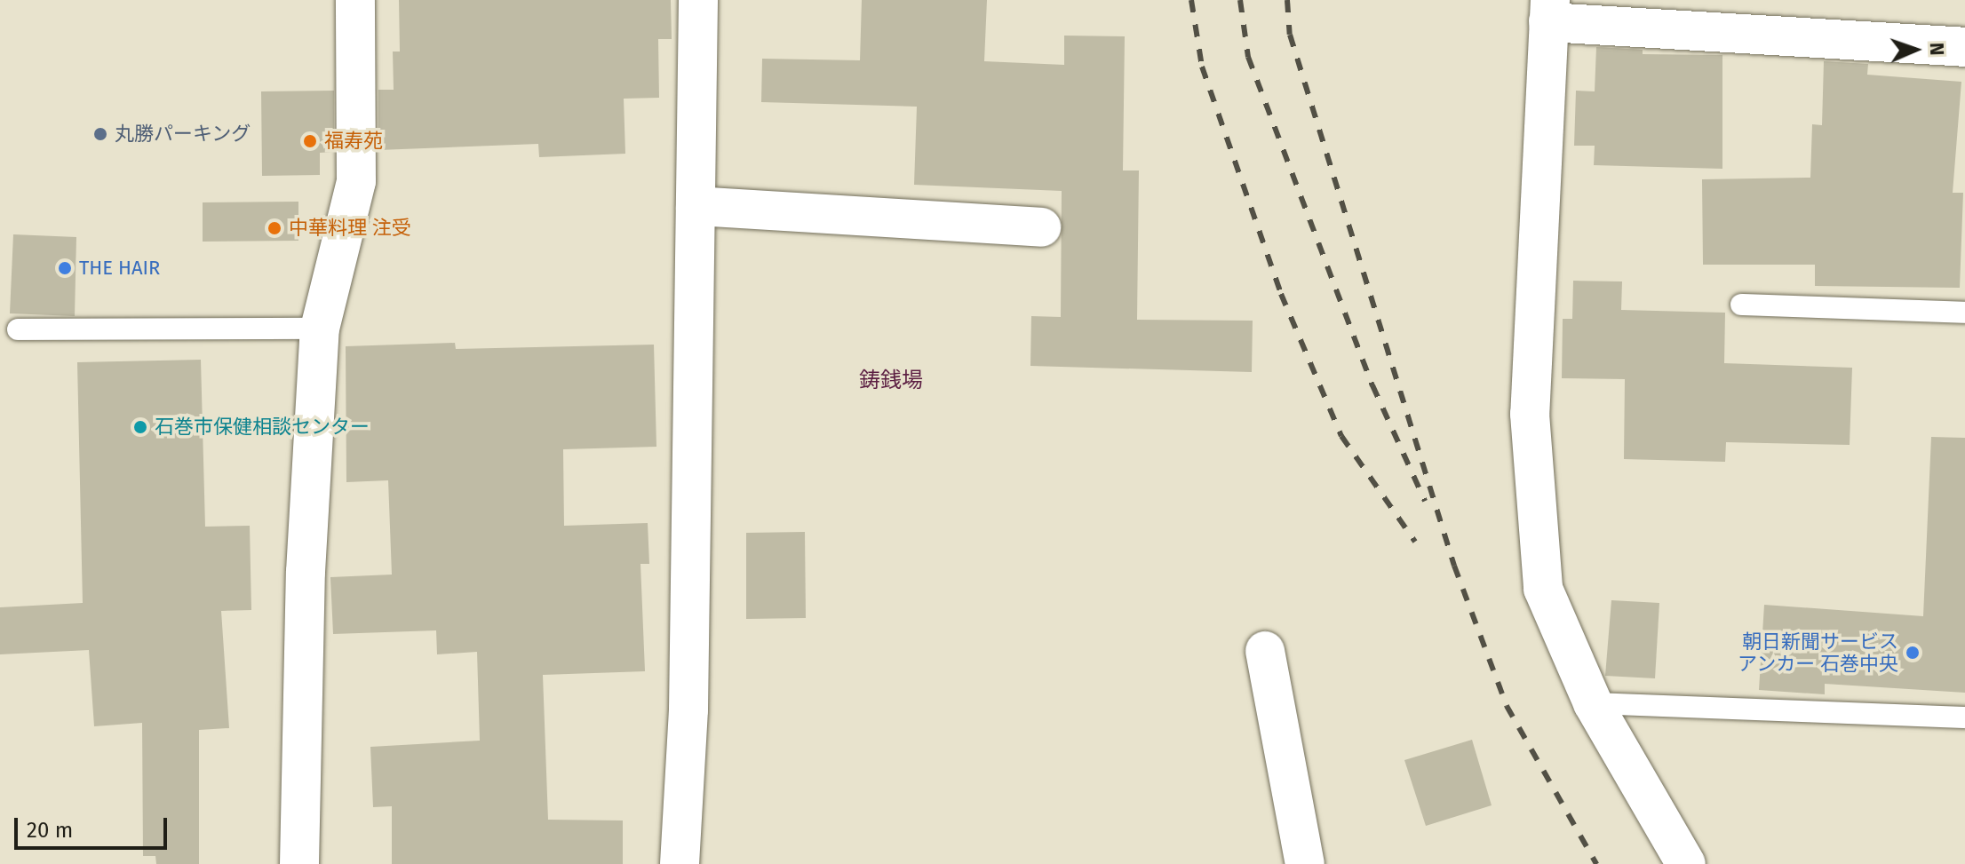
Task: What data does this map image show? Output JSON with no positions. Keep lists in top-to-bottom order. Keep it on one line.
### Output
{"districts":["鋳銭場"],"places":["丸勝パーキング","福寿苑","中華料理 注受","THE HAIR","石巻市保健相談センター","朝日新聞サービス アンカー 石巻中央"],"scale_bar":"20 m","north":"right"}
